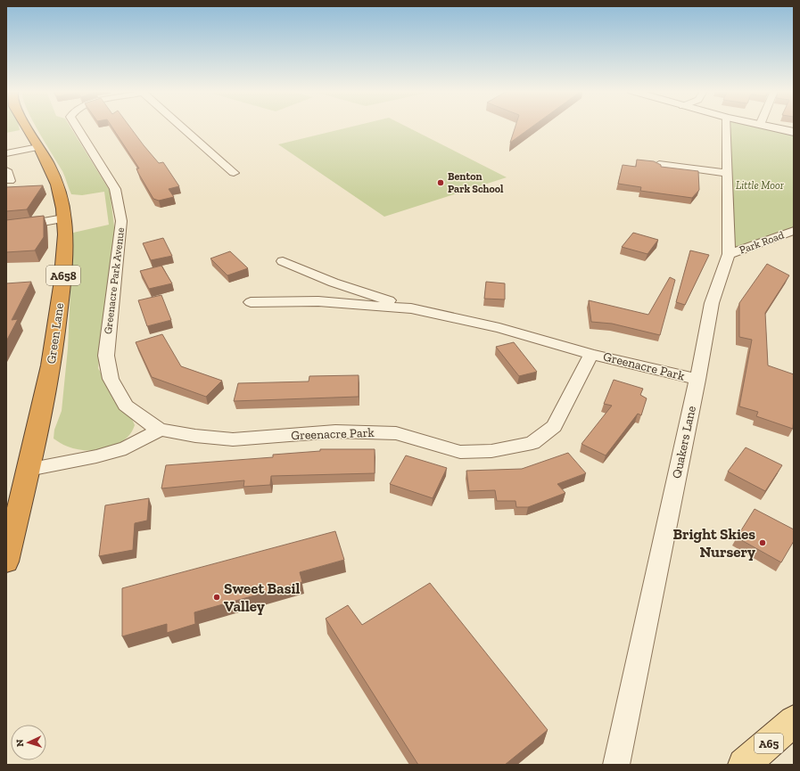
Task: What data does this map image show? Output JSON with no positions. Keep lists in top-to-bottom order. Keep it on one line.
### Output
{"streets":{"highway":["A658","Green Lane"],"main road":["A65"],"street":["Park Road","Greenacre Park Avenue","Greenacre Park","Quakers Lane"]},"crossings":[["Park Road","Quakers Lane"],["Greenacre Park Avenue","Greenacre Park"],["Greenacre Park","Quakers Lane"]],"parks":["Little Moor"],"places":["Benton Park School","Bright Skies Nursery","Sweet Basil Valley"],"north":"left"}
